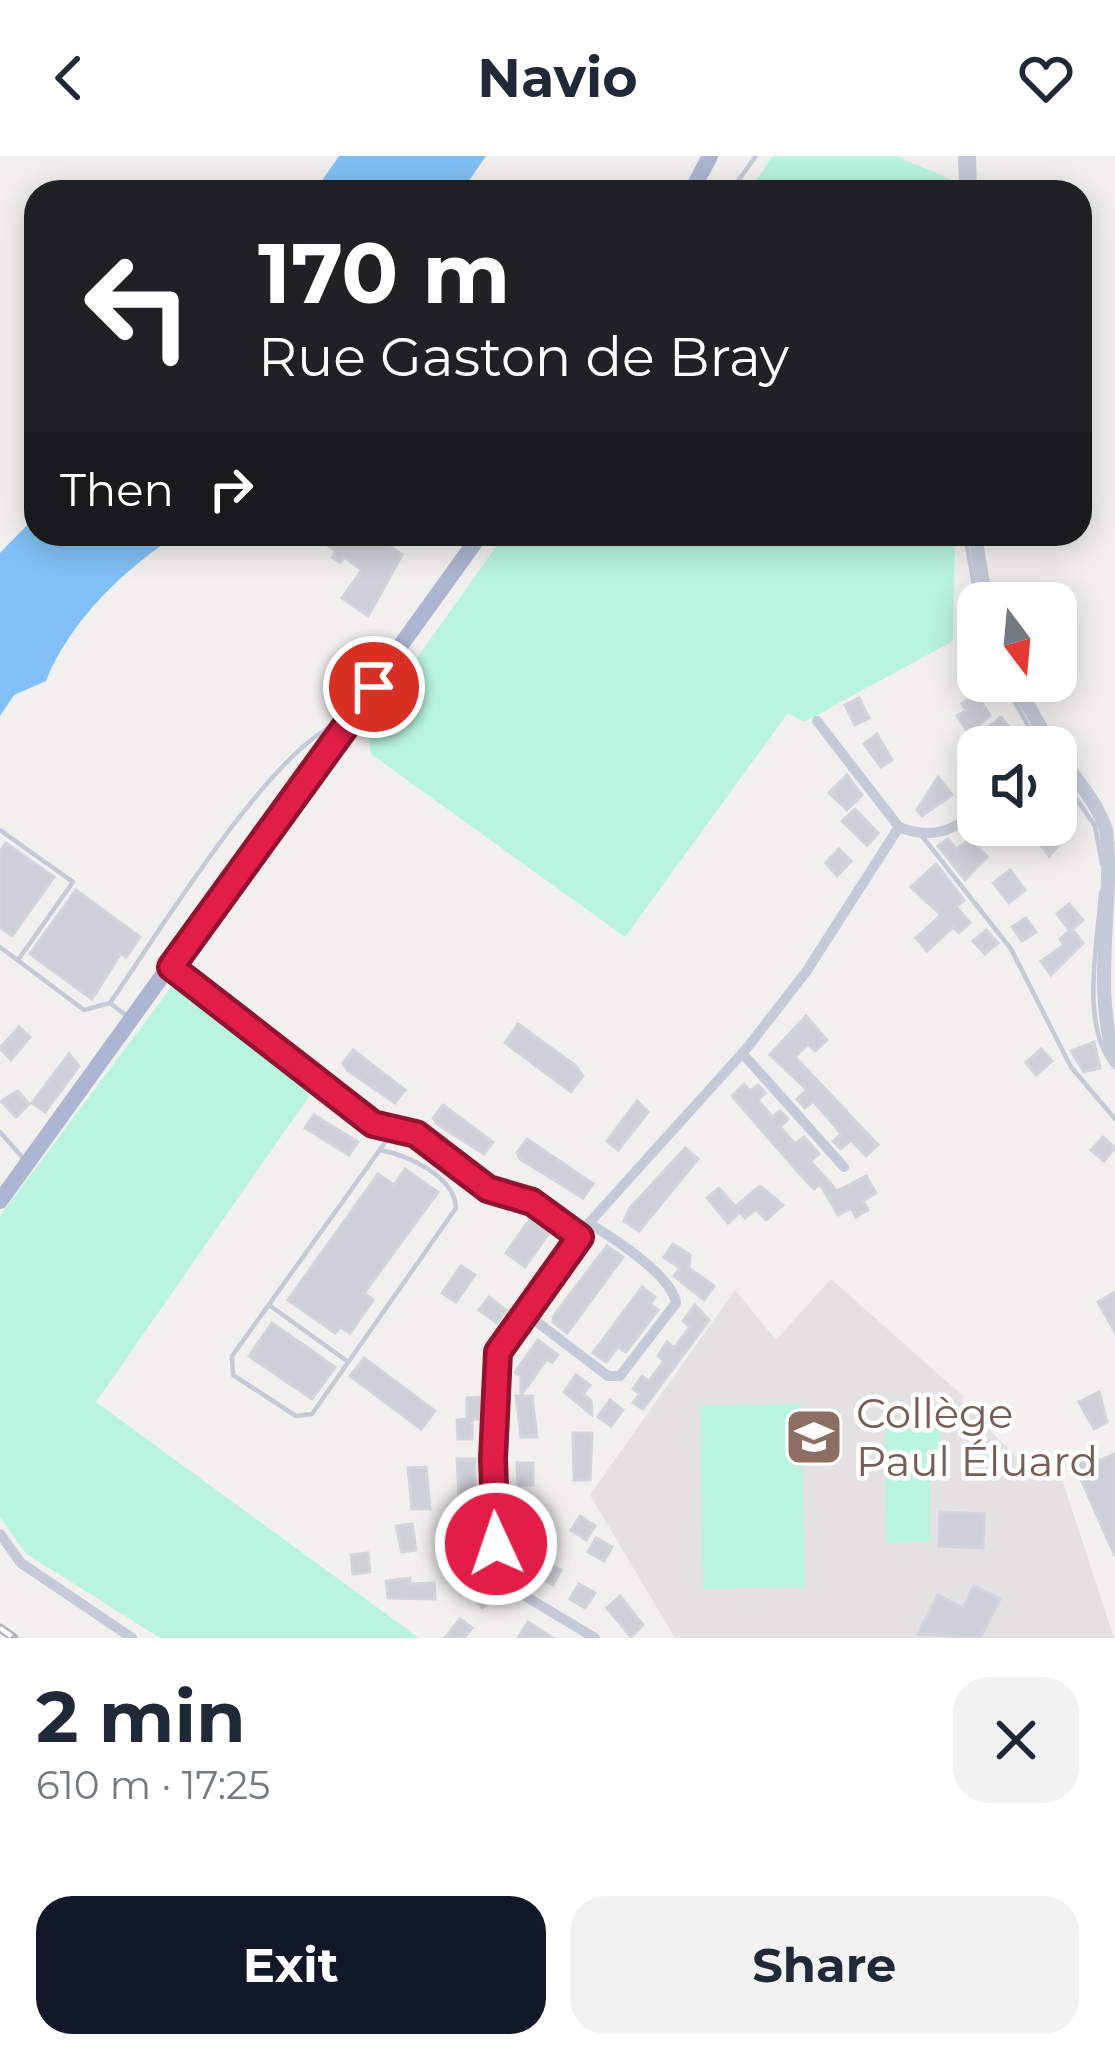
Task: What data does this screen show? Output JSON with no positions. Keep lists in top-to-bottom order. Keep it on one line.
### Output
{"places":{"school or university":["Collège Paul Éluard"]},"north":"bottom","page":{"header":"Navio","turn":["170 m","Rue Gaston de Bray"],"then":"Then","heading":["2 min","610 m · 17:25"],"buttons":["Exit","Share"]}}
